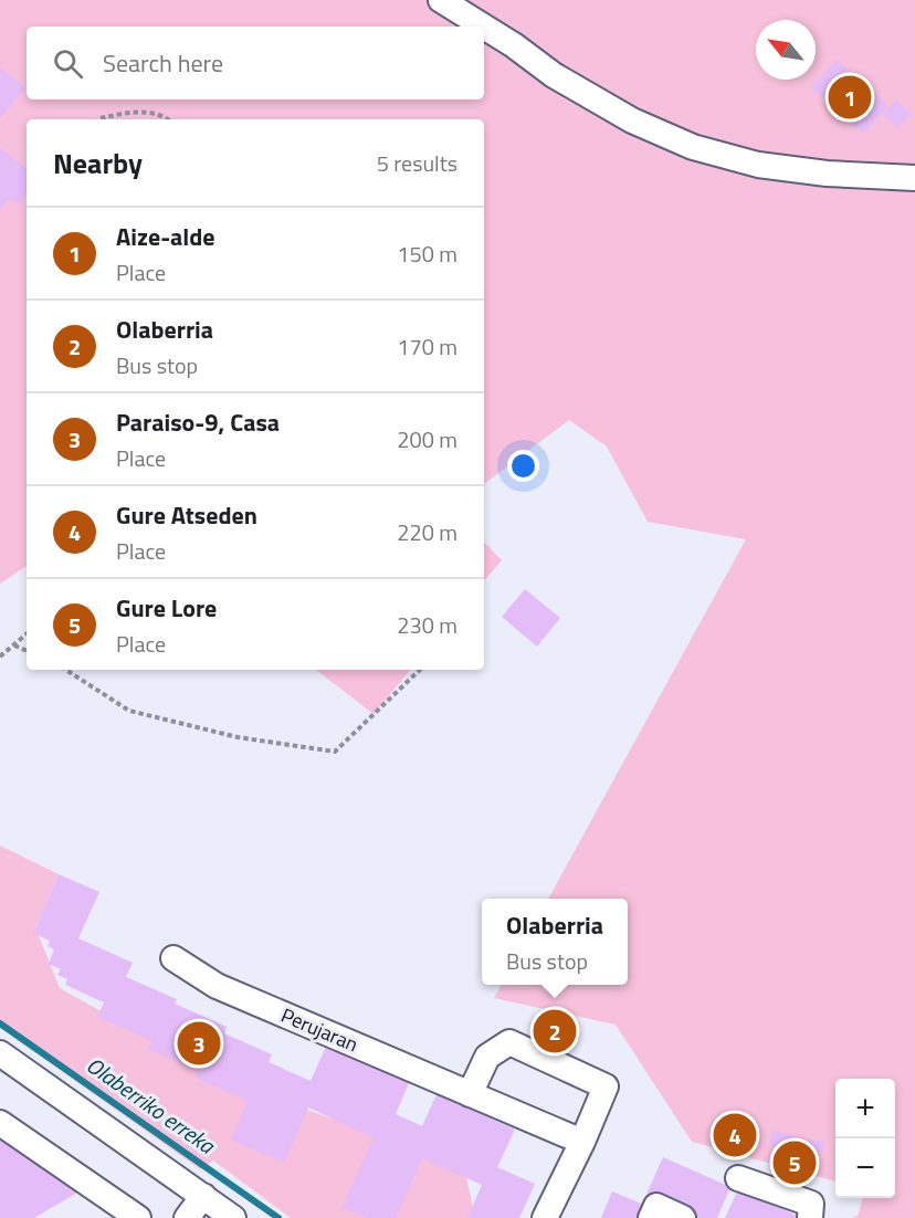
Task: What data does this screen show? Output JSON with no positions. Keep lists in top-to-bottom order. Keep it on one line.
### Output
{"streets":{"street":["Perujaran"]},"water":["Olaberriko erreka"],"north":"top left","page":{"search":"Search here","pins":["1","2","3","4","5"],"heading":["Nearby","5 results"],"list":[{"mark":"1","name":"Aize-alde","note":"Place","value":"150 m"},{"mark":"2","name":"Olaberria","note":"Bus stop","value":"170 m"},{"mark":"3","name":"Paraiso-9, Casa","note":"Place","value":"200 m"},{"mark":"4","name":"Gure Atseden","note":"Place","value":"220 m"},{"mark":"5","name":"Gure Lore","note":"Place","value":"230 m"}],"popup":["Olaberria","Bus stop"],"map_buttons":["+","−"]}}
